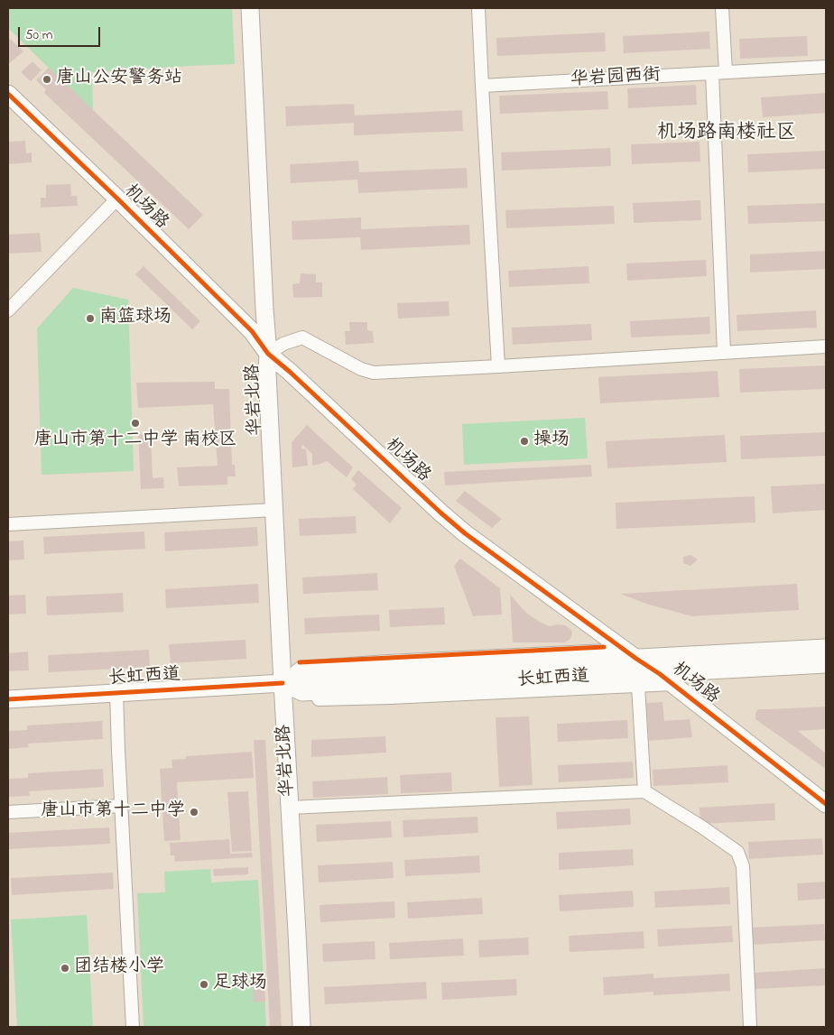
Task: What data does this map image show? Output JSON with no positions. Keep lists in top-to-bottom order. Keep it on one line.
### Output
{"streets":{"street":["华岩园西街","机场路","华岩北路","长虹西道"]},"crossings":[["机场路","华岩北路"],["机场路","长虹西道"],["华岩北路","长虹西道"]],"districts":["机场路南楼社区"],"places":["唐山公安警务站","南篮球场","唐山市第十二中学 南校区","操场","唐山市第十二中学","团结楼小学","足球场"],"scale_bar":"50 m"}
